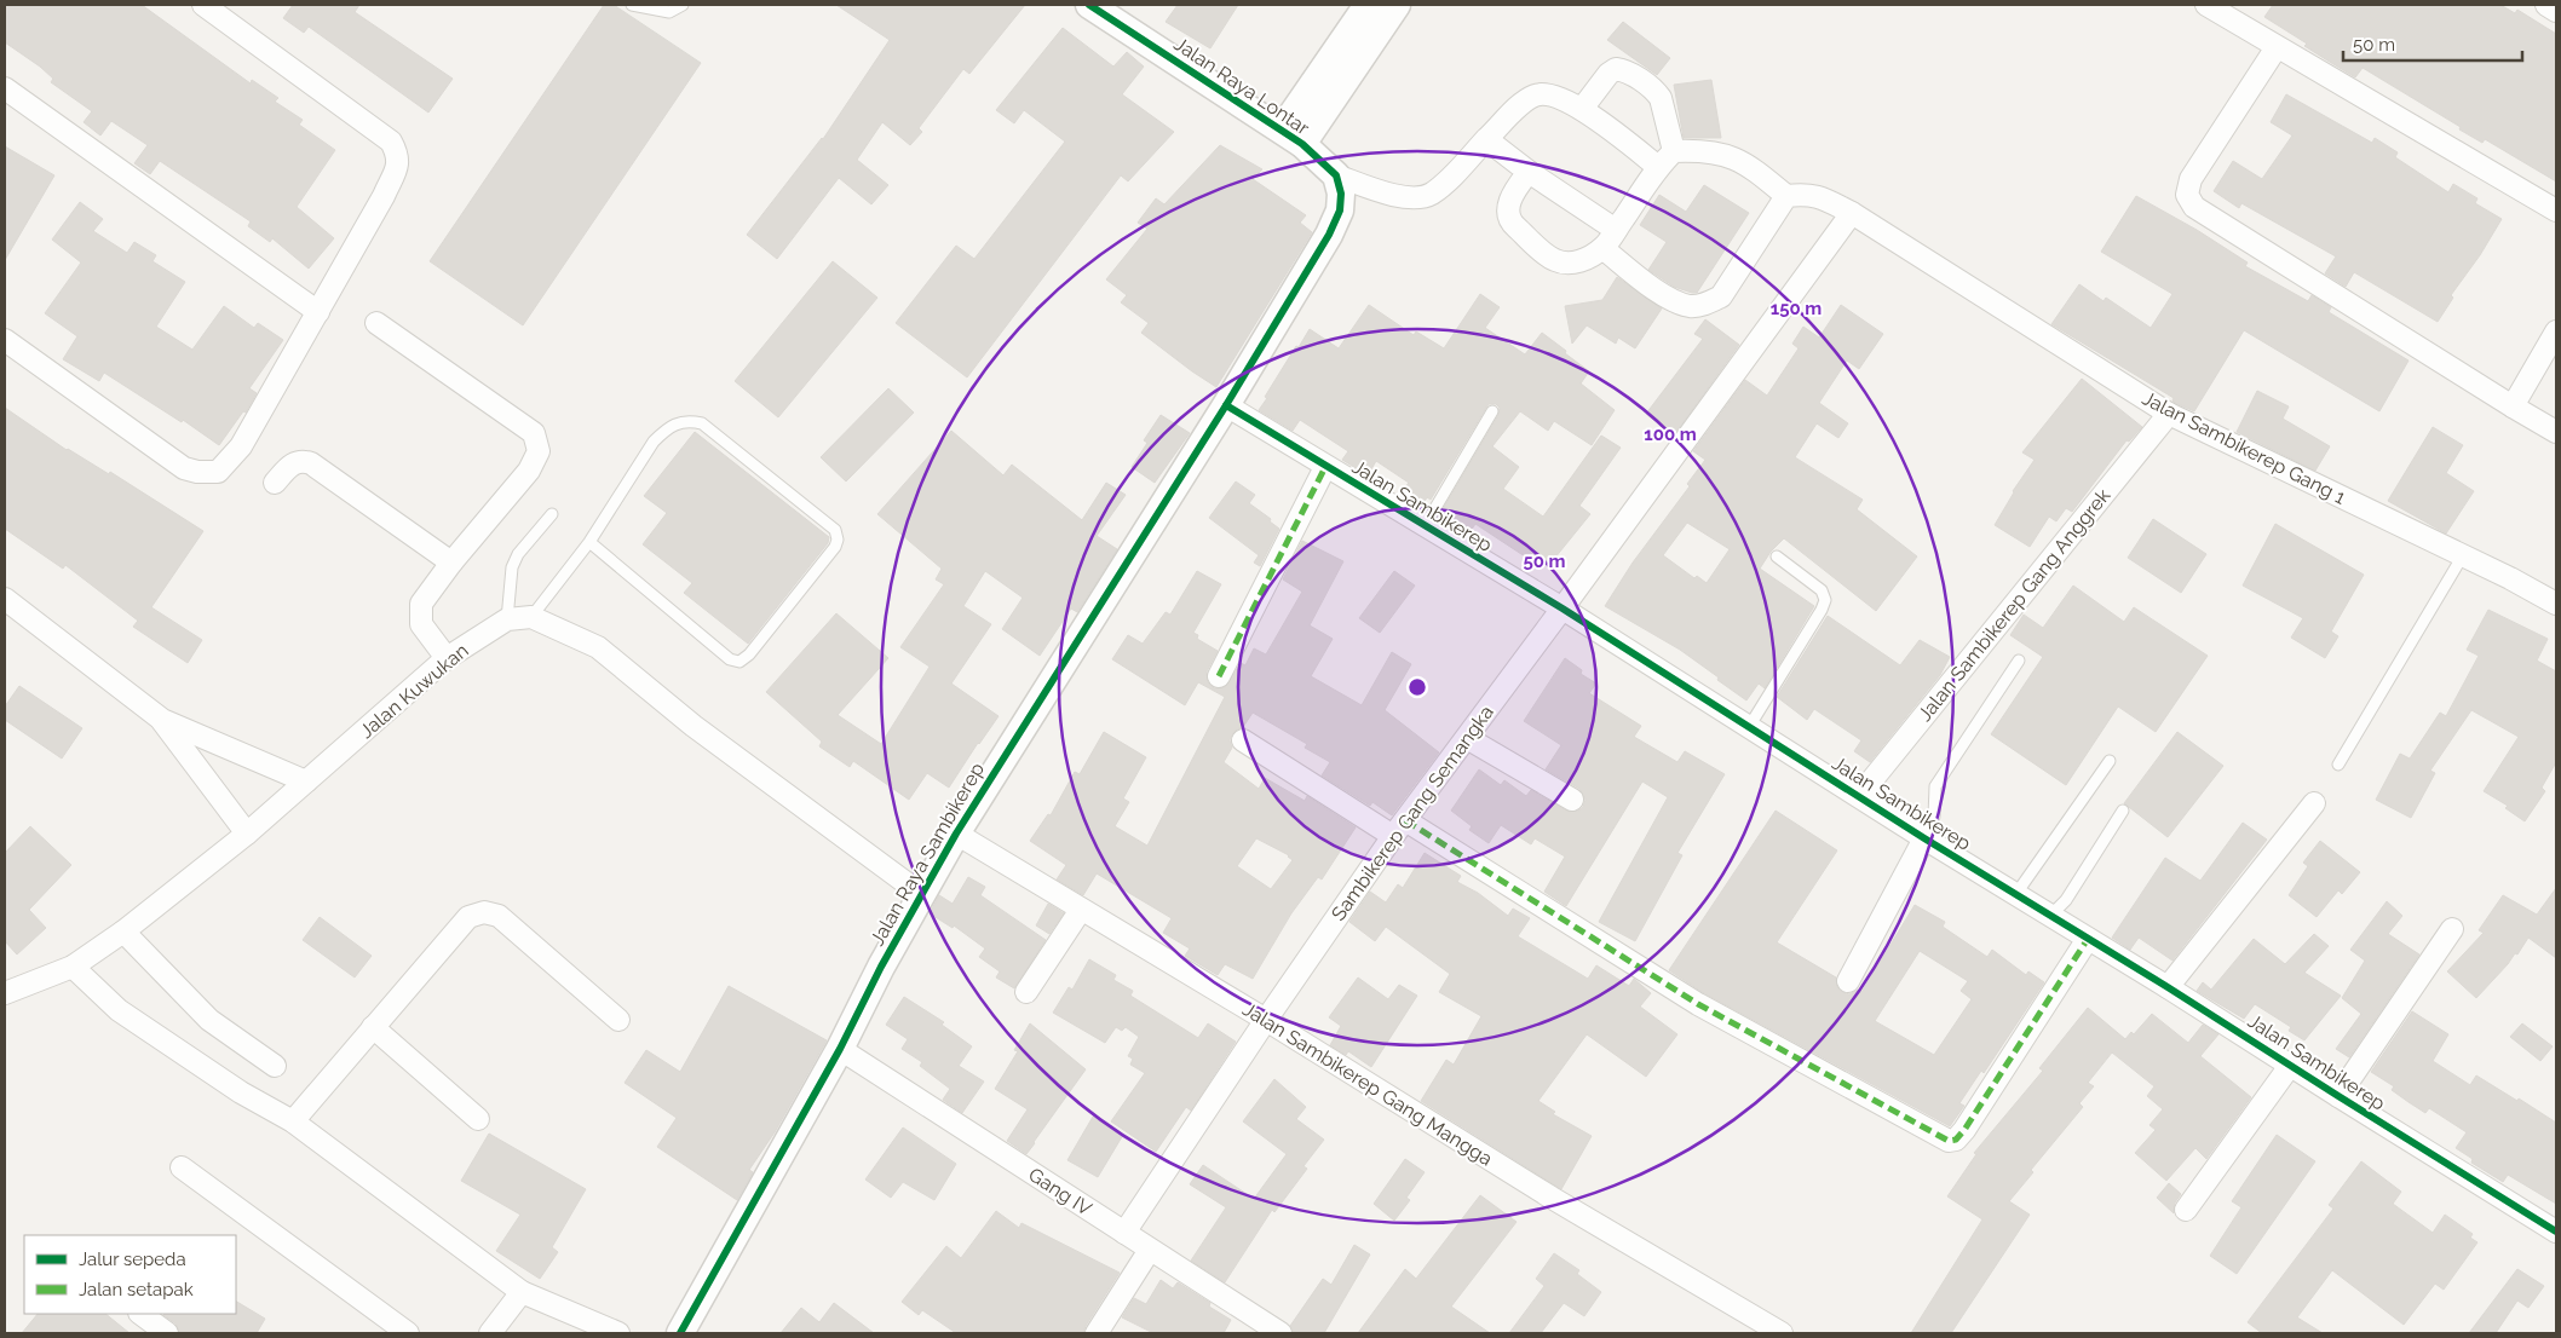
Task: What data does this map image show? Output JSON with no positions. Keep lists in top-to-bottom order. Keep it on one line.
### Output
{"streets":{"street":["Jalan Raya Lontar","Jalan Sambikerep Gang 1","Jalan Sambikerep","Jalan Sambikerep Gang Anggrek","Jalan Kuwukan","Sambikerep Gang Semangka","Jalan Raya Sambikerep","Jalan Sambikerep Gang Mangga","Gang IV"]},"crossings":[["Jalan Sambikerep Gang 1","Jalan Sambikerep Gang Anggrek"],["Jalan Sambikerep Gang 1","Sambikerep Gang Semangka"],["Jalan Sambikerep","Jalan Sambikerep Gang Anggrek"],["Jalan Sambikerep","Sambikerep Gang Semangka"],["Jalan Sambikerep","Jalan Raya Sambikerep"],["Sambikerep Gang Semangka","Jalan Sambikerep Gang Mangga"],["Sambikerep Gang Semangka","Gang IV"],["Jalan Raya Sambikerep","Jalan Sambikerep Gang Mangga"],["Jalan Raya Sambikerep","Gang IV"]],"legend":["Jalur sepeda","Jalan setapak"],"scale_bar":"50 m","rings":["150 m","100 m","50 m"]}
